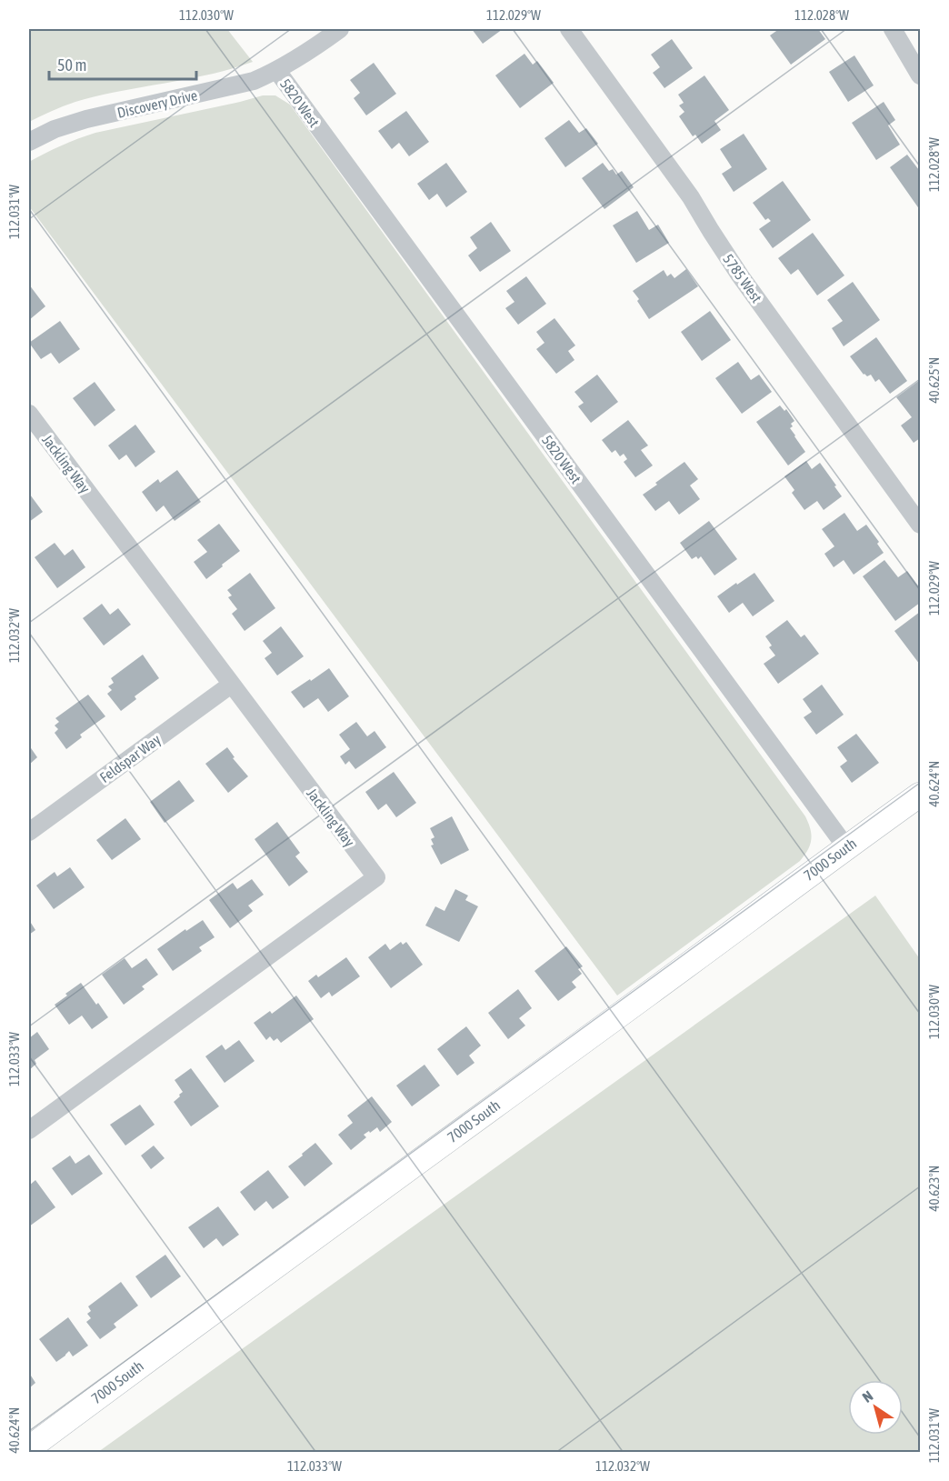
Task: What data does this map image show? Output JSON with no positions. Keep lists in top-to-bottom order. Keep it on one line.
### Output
{"streets":{"street":["5820 West","Discovery Drive","5785 West","Jackling Way","Feldspar Way","7000 South"]},"crossings":[["5820 West","Discovery Drive"],["5820 West","7000 South"],["Jackling Way","Feldspar Way"]],"scale_bar":"50 m","north":"top left","coordinates":["112.030°W","112.029°W","112.028°W","112.031°W","40.625°N","112.032°W","40.624°N","112.033°W","40.623°N"]}
